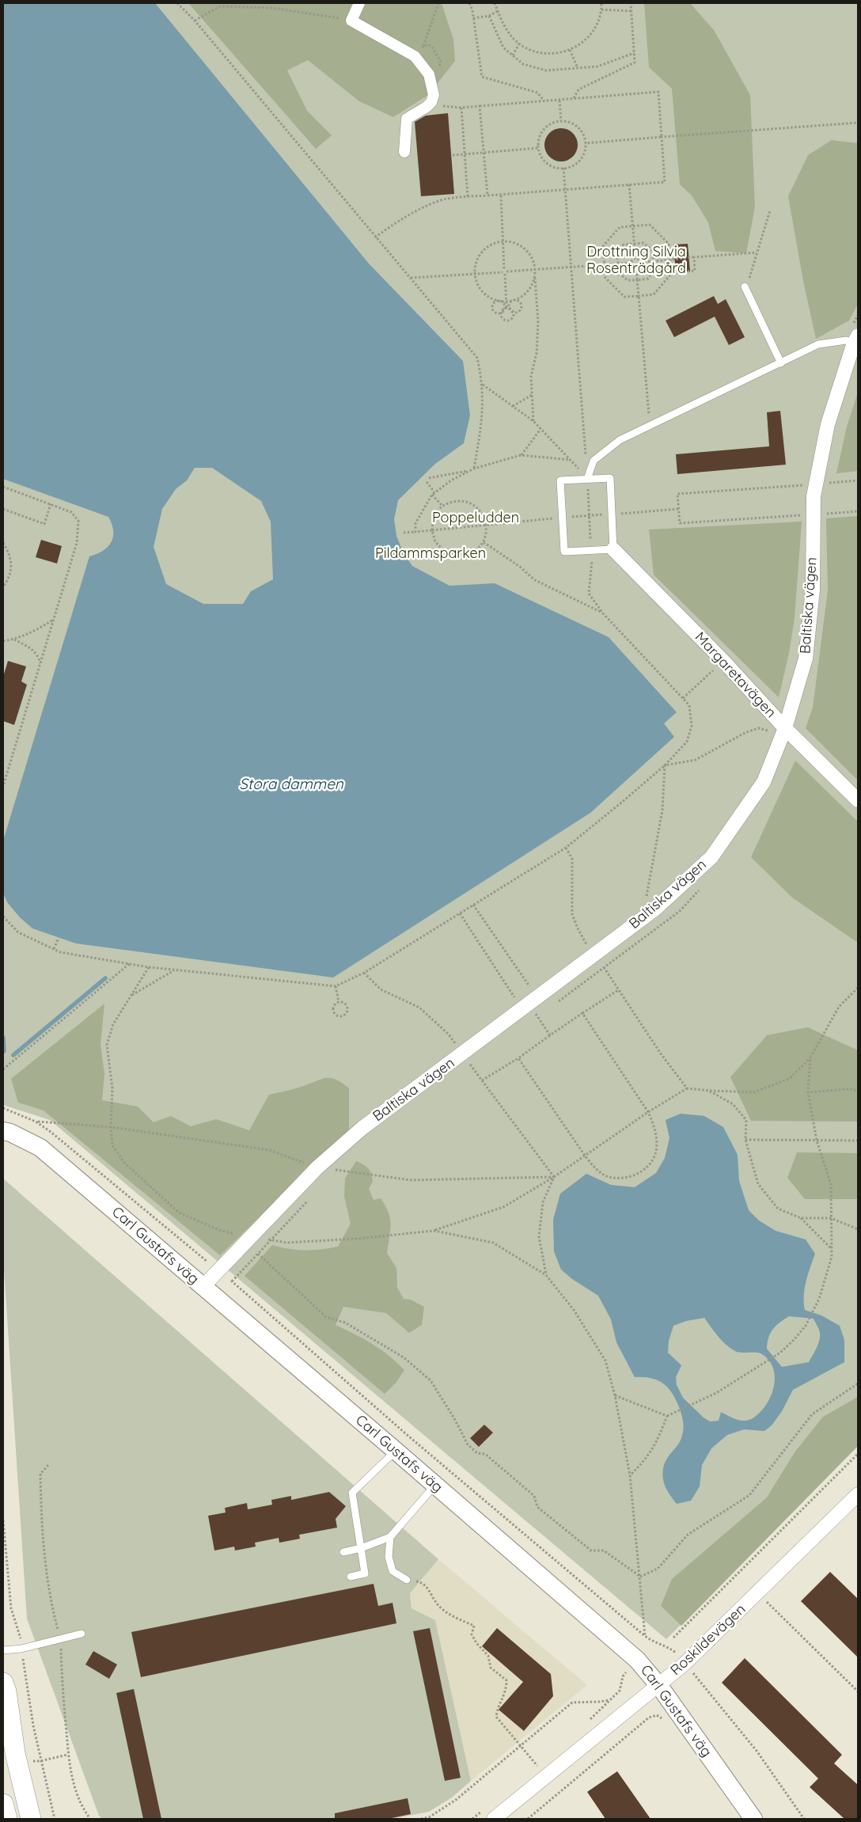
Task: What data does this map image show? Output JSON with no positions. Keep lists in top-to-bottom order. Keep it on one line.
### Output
{"streets":{"street":["Baltiska vägen","Margaretavägen","Carl Gustafs väg","Roskildevägen"]},"crossings":[["Baltiska vägen","Margaretavägen"],["Baltiska vägen","Carl Gustafs väg"],["Carl Gustafs väg","Roskildevägen"]],"water":["Stora dammen"],"parks":["Drottning Silvia Rosenträdgård","Poppeludden","Pildammsparken"]}
